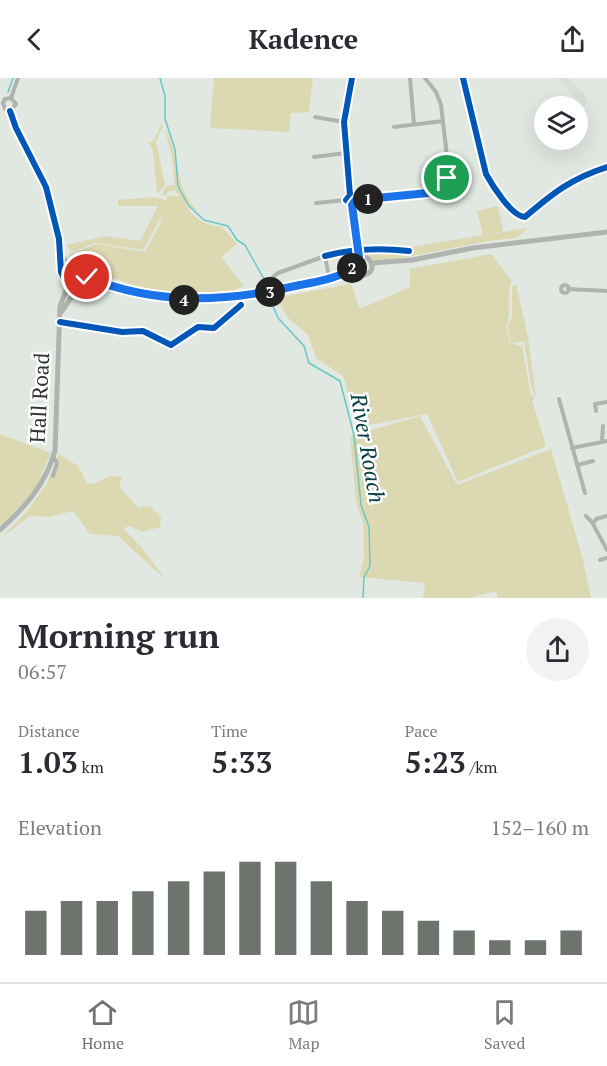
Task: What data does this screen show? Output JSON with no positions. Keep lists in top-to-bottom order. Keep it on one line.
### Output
{"streets":{"main road":["Hall Road"]},"water":["River Roach"],"page":{"header":"Kadence","pins":["1","2","3","4"],"heading":["Morning run","06:57"],"stats":[["Distance","1.03 km"],["Time","5:33"],["Pace","5:23 /km"]],"chart":["Elevation","152–160 m"],"tabs":["Home","Map","Saved"]}}
